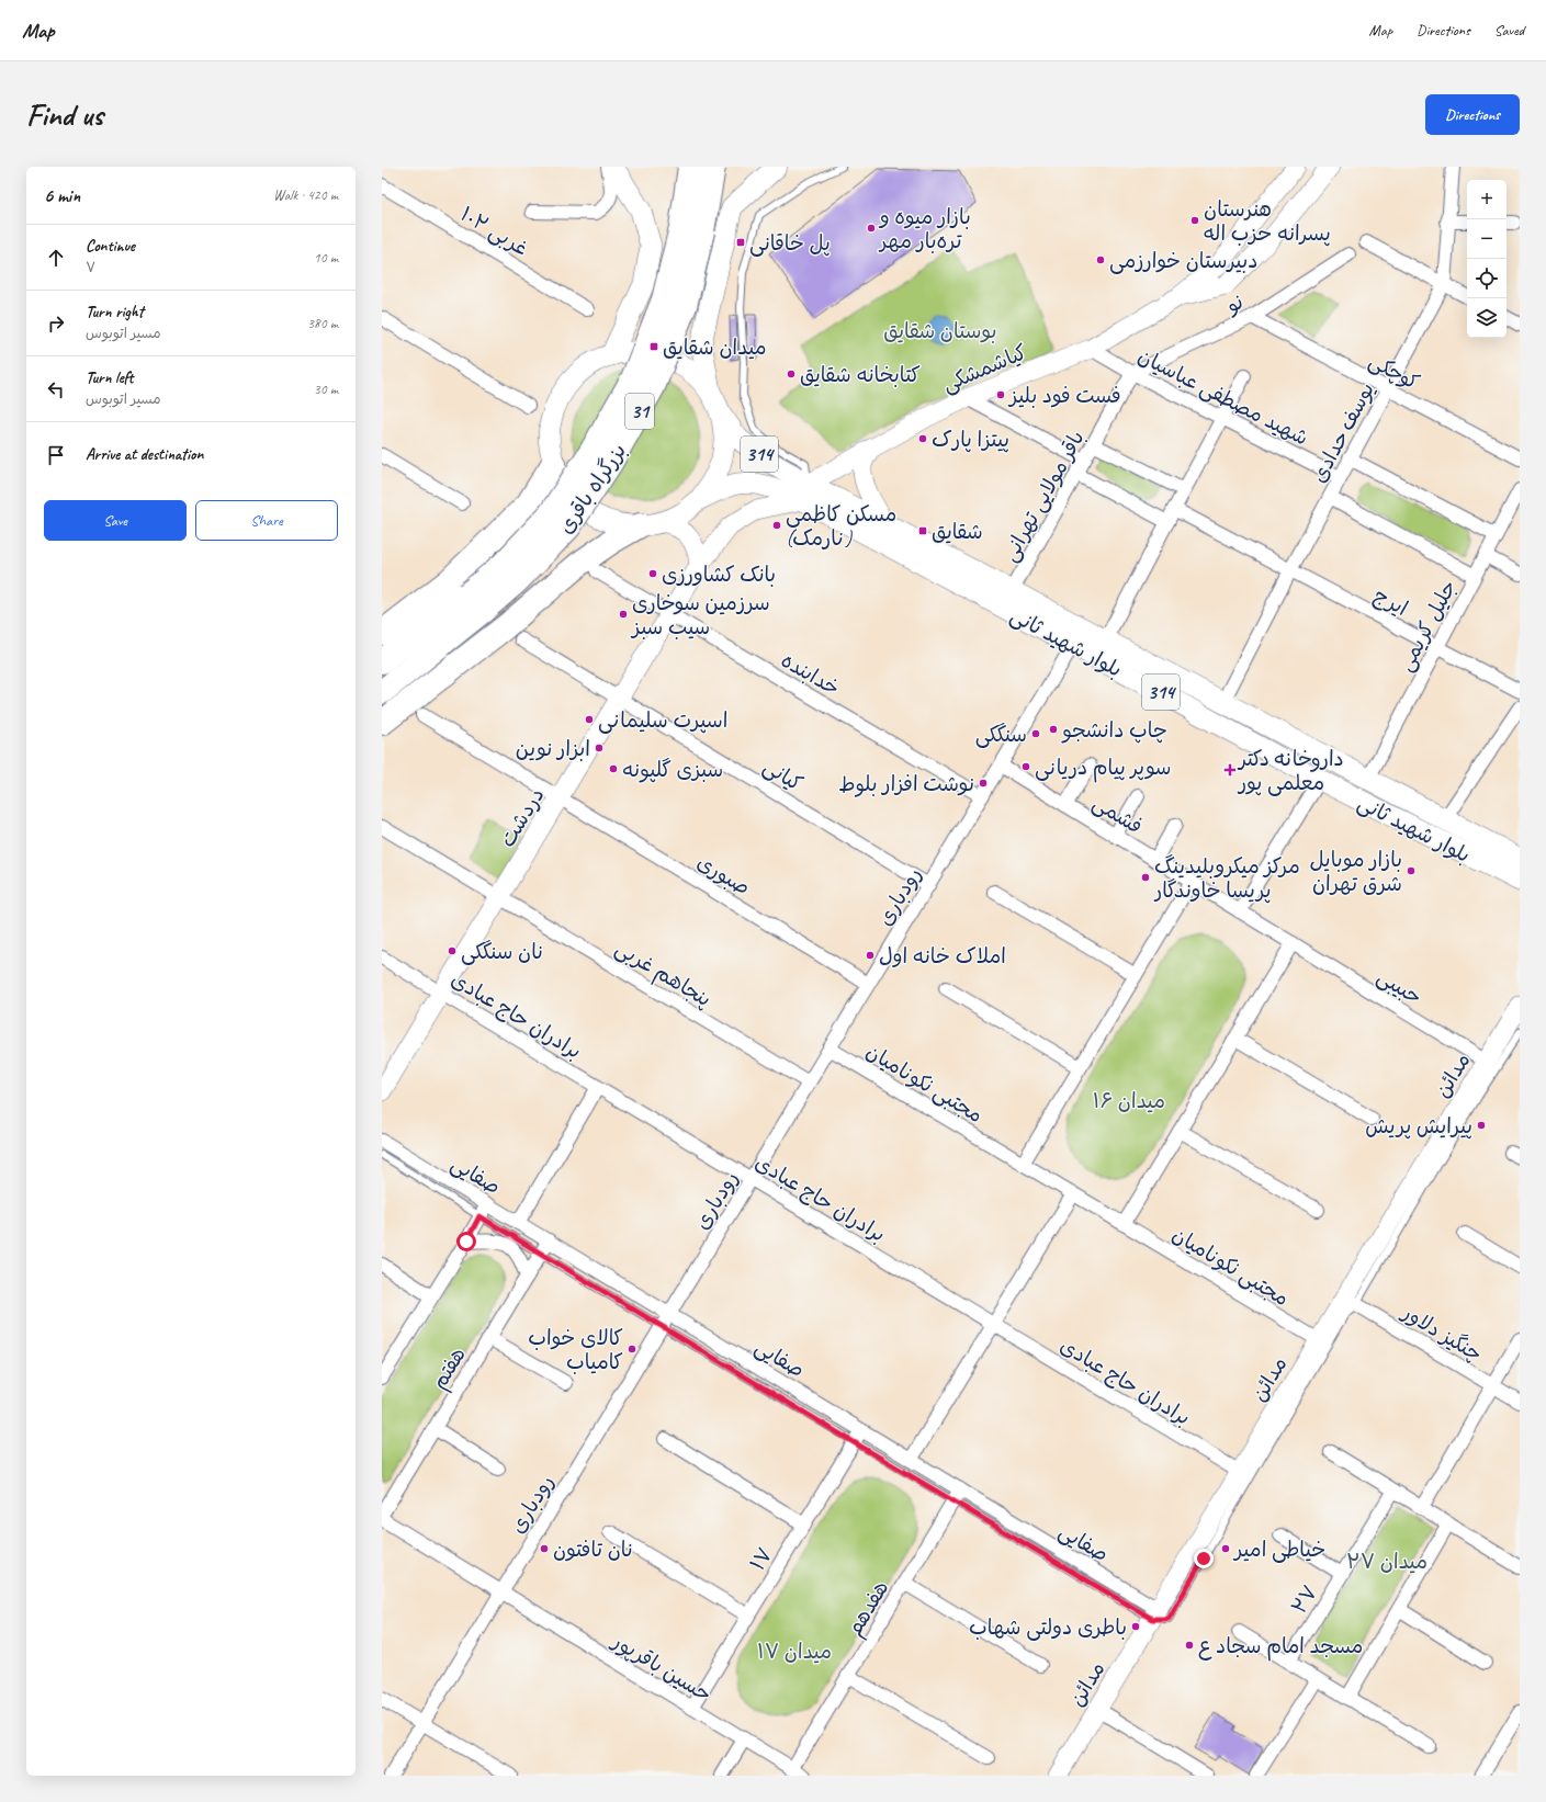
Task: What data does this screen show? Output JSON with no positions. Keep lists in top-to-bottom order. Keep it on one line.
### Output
{"streets":{"highway":["31","بزرگراه باقری"],"main road":["کیاشمشکی","314","بلوار شهید ثانی","دردشت","مدائن"],"street":["۱۰۲ غربی","نو","کوچکی","شهید مصطفی عباسیان","یوسف حدادی","باقر مولایی تهرانی","ایرج","جلیل کریمی","خدابنده","کیانی","فشمی","صبوری","رودباری","پنجاهم غربی","حبیبی","برادران حاج عبادی","مجتبی نکونامیان","صفایی","چنگیز دلاور","هفتم","۱۷","۲۷","هفدهم","حسین باقرپور"]},"crossings":[["نو","کوچکی"],["نو","شهید مصطفی عباسیان"],["نو","باقر مولایی تهرانی"],["کیاشمشکی","شهید مصطفی عباسیان"],["کیاشمشکی","بلوار شهید ثانی"],["کیاشمشکی","دردشت"],["کوچکی","یوسف حدادی"],["شهید مصطفی عباسیان","یوسف حدادی"],["شهید مصطفی عباسیان","باقر مولایی تهرانی"],["یوسف حدادی","ایرج"],["یوسف حدادی","بلوار شهید ثانی"],["باقر مولایی تهرانی","بلوار شهید ثانی"],["ایرج","جلیل کریمی"],["جلیل کریمی","بلوار شهید ثانی"],["بلوار شهید ثانی","دردشت"],["بلوار شهید ثانی","رودباری"],["خدابنده","دردشت"],["خدابنده","رودباری"],["کیانی","دردشت"],["کیانی","رودباری"],["فشمی","رودباری"],["دردشت","صبوری"],["دردشت","پنجاهم غربی"],["دردشت","برادران حاج عبادی"],["صبوری","رودباری"],["رودباری","پنجاهم غربی"],["رودباری","برادران حاج عبادی"],["رودباری","مجتبی نکونامیان"],["رودباری","صفایی"],["رودباری","حسین باقرپور"],["حبیبی","مدائن"],["برادران حاج عبادی","مدائن"],["مدائن","مجتبی نکونامیان"],["مدائن","صفایی"],["مدائن","چنگیز دلاور"],["صفایی","هفتم"],["صفایی","۱۷"],["صفایی","هفدهم"],["۱۷","حسین باقرپور"],["هفدهم","حسین باقرپور"]],"parks":["بوستان شقایق","میدان ۱۶","میدان ۲۷","میدان ۱۷"],"places":{"other":["هنرستان پسرانه حزب اله","بازار میوه و تره‌بار مهر","دبیرستان خوارزمی","کتابخانه شقایق","فست فود بلیز","پیتزا پارک","مسکن کاظمی (نارمک)","بانک کشاورزی","سرزمین سوخاری سیب سبز","اسپرت سلیمانی","چاپ دانشجو","سنگکی","ابزار نوین","سوپر پیام دریانی","سبزی گلپونه","نوشت افزار بلوط","بازار موبایل شرق تهران","مرکز میکروبلیدینگ پریسا خاوندگار","نان سنگکی","املاک خانه اول","پیرایش پریش","کالای خواب کامیاب","نان تافتون","خیاطی امیر","باطری دولتی شهاب","مسجد امام سجاد ع"],"transit":["پل خاقانی","میدان شقایق","شقایق"],"health":["داروخانه دکتر معلمی پور"]},"page":{"header":"Map","nav":["Map","Directions","Saved"],"buttons":["Directions",["Save","Share"]],"title":"Find us","heading":["6 min","Walk · 420 m"],"map_buttons":["+","−"],"list":[["Continue","۷","10 m"],["Turn right","مسیر اتوبوس","380 m"],["Turn left","مسیر اتوبوس","30 m"],"Arrive at destination"]}}
